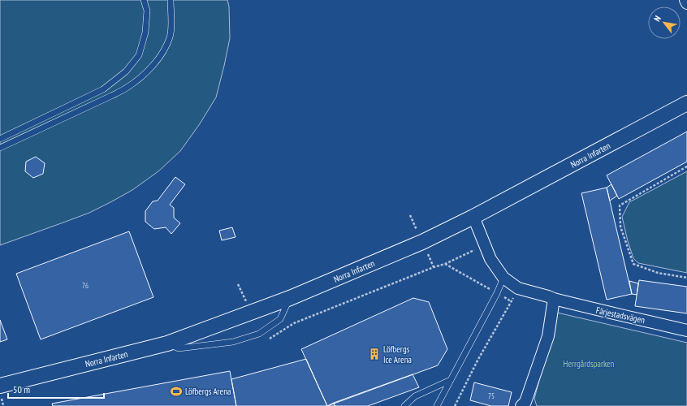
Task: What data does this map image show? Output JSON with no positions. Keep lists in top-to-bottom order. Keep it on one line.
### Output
{"streets":{"street":["Norra Infarten","Färjestadsvägen"]},"crossings":[["Norra Infarten","Färjestadsvägen"]],"parks":["Herrgårdsparken"],"places":{"building":["Löfbergs Ice Arena"],"sports":["Löfbergs Arena"]},"house_numbers":["76","75"],"scale_bar":"50 m","north":"top left"}
